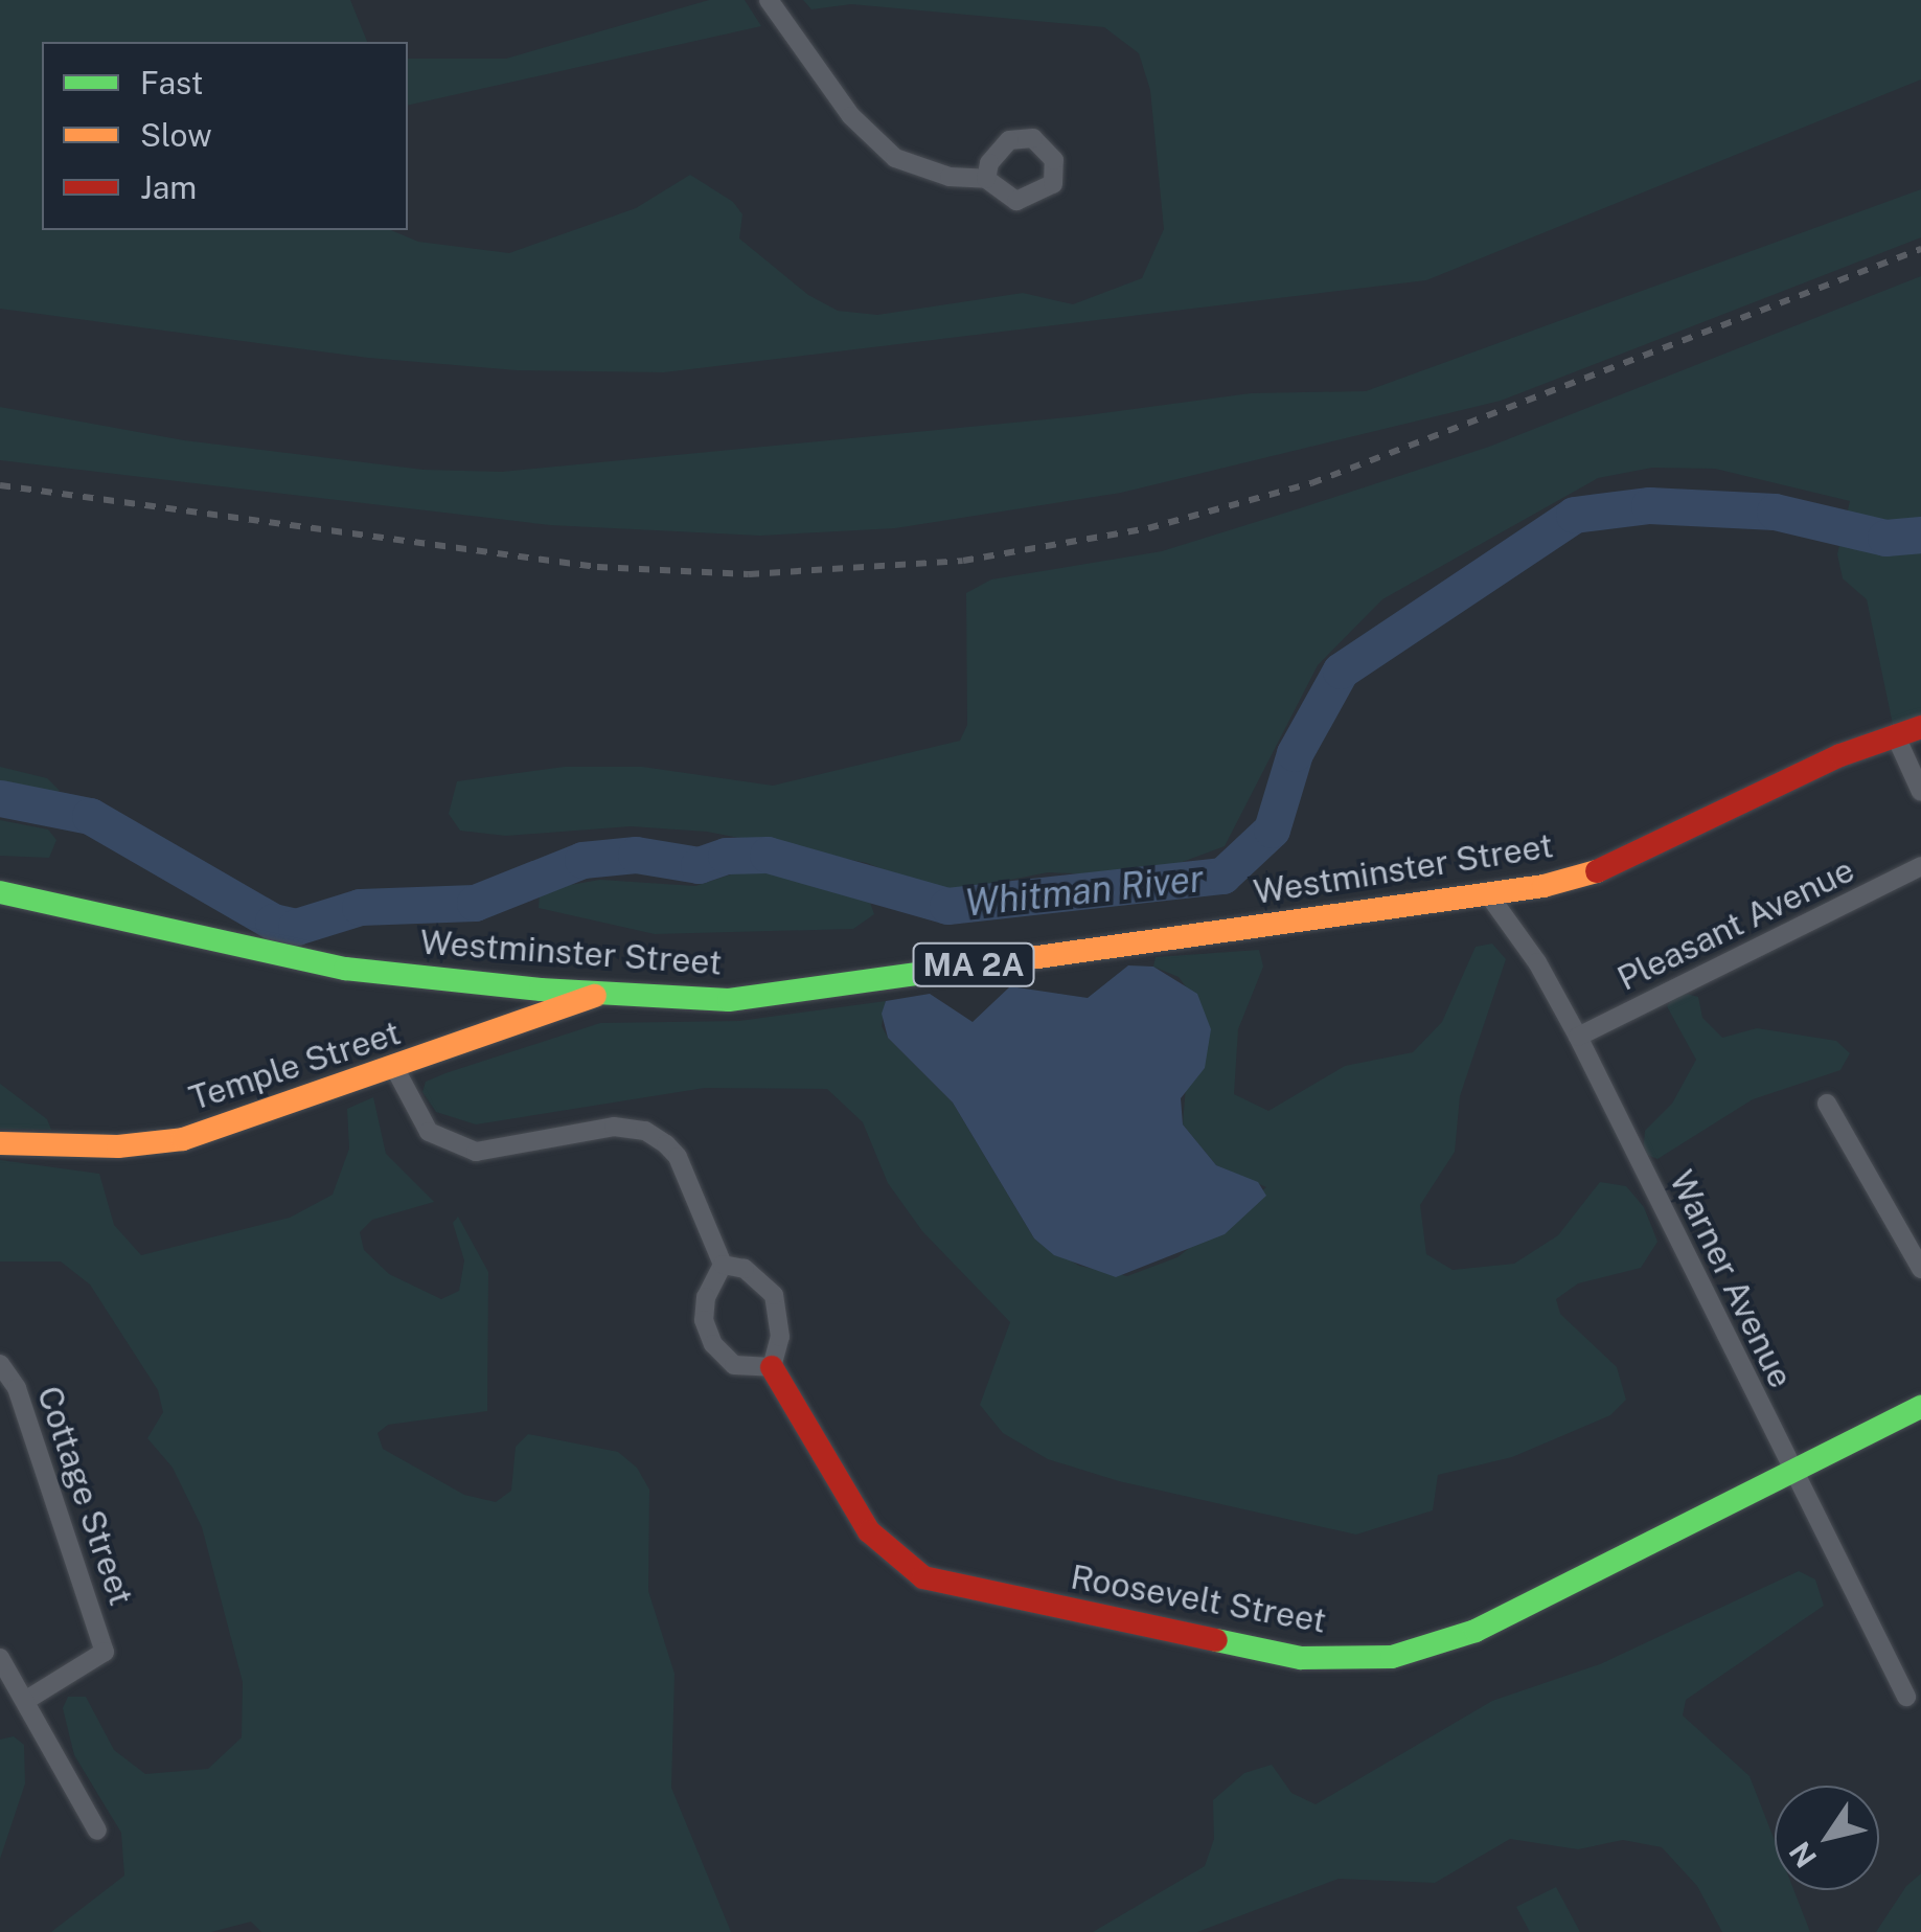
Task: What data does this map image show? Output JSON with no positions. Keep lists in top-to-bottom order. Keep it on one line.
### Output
{"streets":{"main road":["Westminster Street","MA 2A","Temple Street","Roosevelt Street"],"street":["Pleasant Avenue","Warner Avenue","Cottage Street"]},"crossings":[["Westminster Street","Temple Street"],["Westminster Street","Warner Avenue"],["Pleasant Avenue","Warner Avenue"],["Warner Avenue","Roosevelt Street"]],"water":["Whitman River"],"legend":["Fast","Slow","Jam"],"north":"bottom left"}
